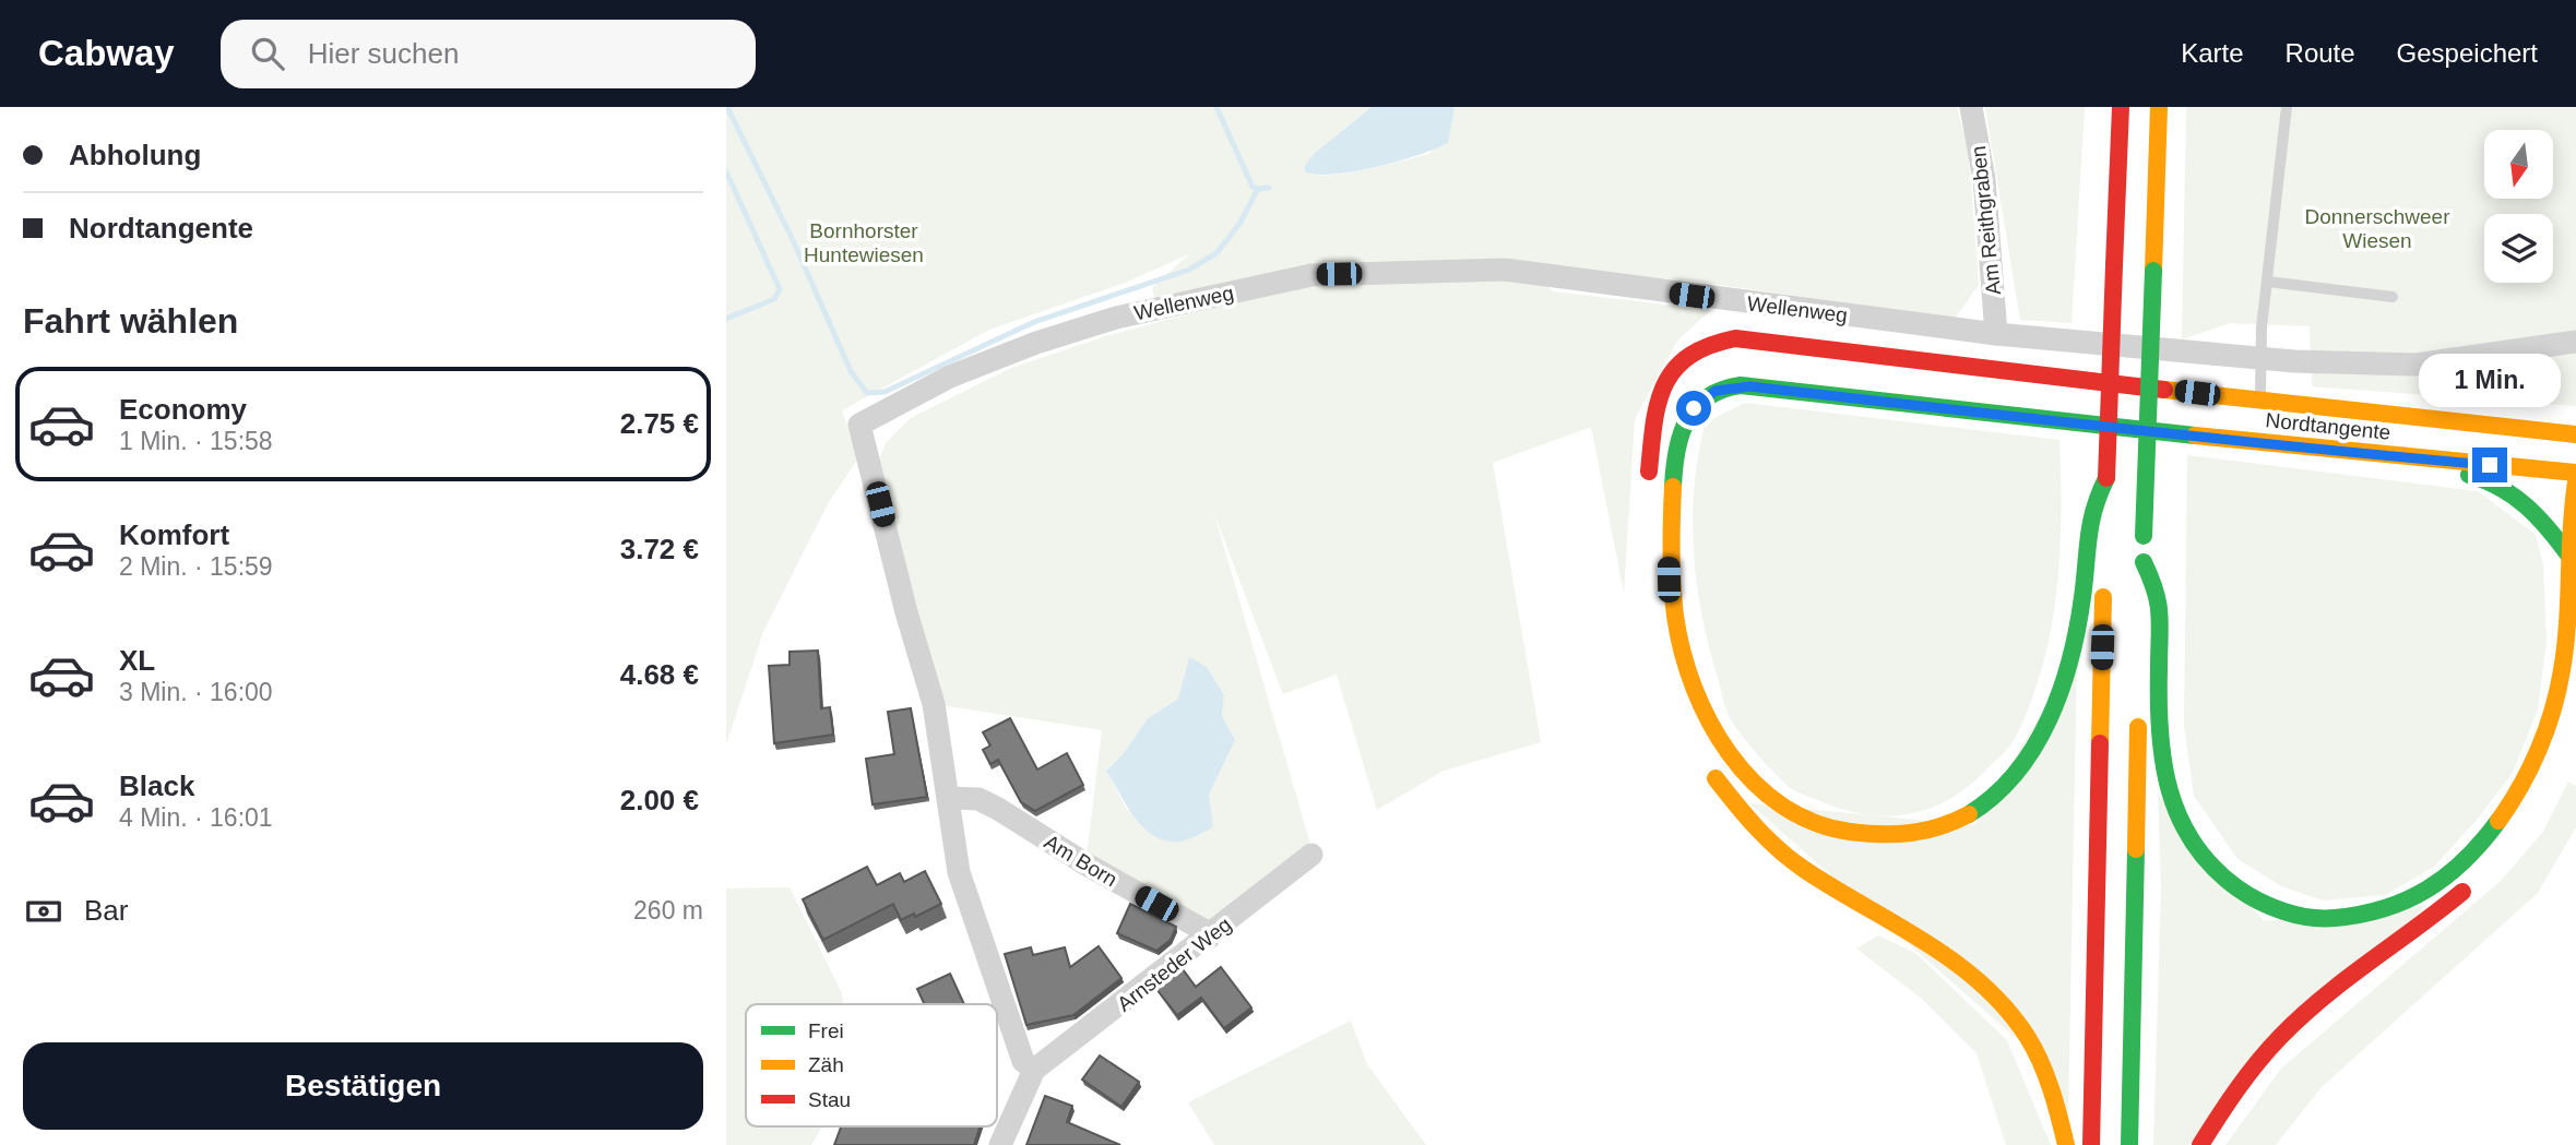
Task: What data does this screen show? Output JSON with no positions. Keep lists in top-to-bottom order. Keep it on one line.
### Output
{"streets":{"highway":["Nordtangente"],"street":["Am Reithgraben","Wellenweg","Am Born","Arnsteder Weg"]},"crossings":[["Am Reithgraben","Wellenweg"],["Wellenweg","Am Born"],["Am Born","Arnsteder Weg"]],"parks":["Donnerschweer Wiesen","Bornhorster Huntewiesen"],"legend":["Frei","Zäh","Stau"],"north":"bottom","page":{"header":"Cabway","search":"Hier suchen","nav":["Karte","Route","Gespeichert"],"banner":["Abholung","Nordtangente"],"heading":"Fahrt wählen","bubble":"1 Min.","list":[{"name":"Economy","note":"1 Min. · 15:58","value":"2.75 €"},{"name":"Komfort","note":"2 Min. · 15:59","value":"3.72 €"},{"name":"XL","note":"3 Min. · 16:00","value":"4.68 €"},{"name":"Black","note":"4 Min. · 16:01","value":"2.00 €"}],"pay":["Bar","260 m"],"buttons":"Bestätigen"}}
